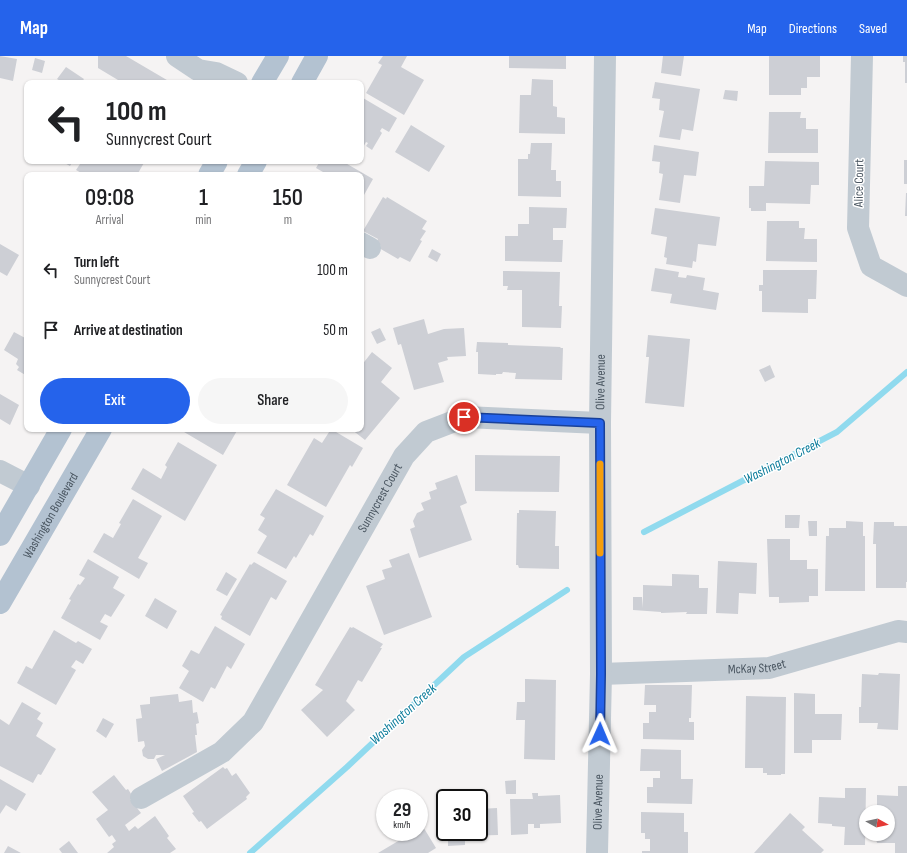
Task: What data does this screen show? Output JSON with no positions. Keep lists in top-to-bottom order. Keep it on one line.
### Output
{"streets":{"main road":["Washington Boulevard"],"street":["Alice Court","Olive Avenue","Sunnycrest Court","McKay Street"]},"crossings":[["Olive Avenue","Sunnycrest Court"],["Olive Avenue","McKay Street"]],"water":["Washington Creek"],"north":"right","page":{"header":"Map","nav":["Map","Directions","Saved"],"turn":["100 m","Sunnycrest Court"],"eta":["09:08","Arrival","1","min","150","m"],"list":[{"name":"Turn left","note":"Sunnycrest Court","value":"100 m"},{"name":"Arrive at destination","value":"50 m"}],"buttons":["Exit","Share"],"speed":"29 km/h","limit":"30"}}
